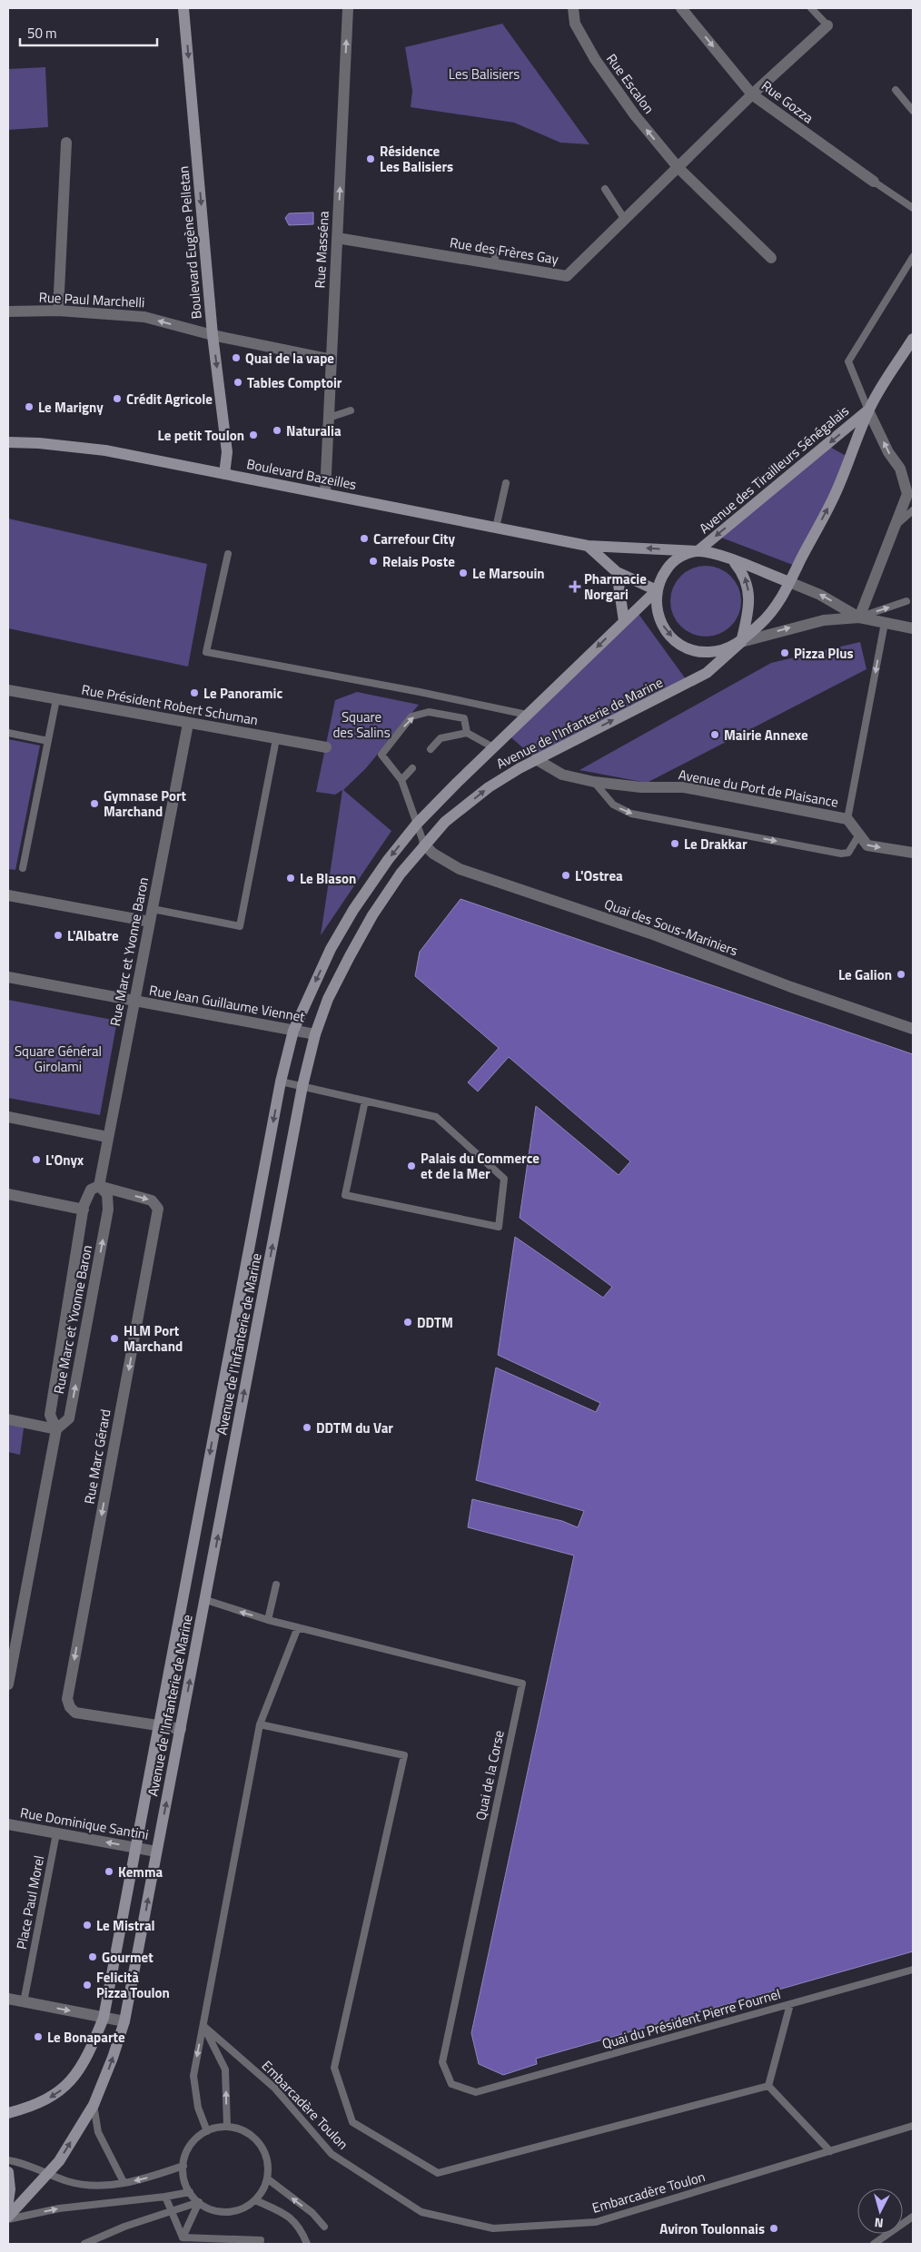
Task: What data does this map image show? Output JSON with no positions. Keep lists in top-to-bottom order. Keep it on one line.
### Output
{"streets":{"main road":["Boulevard Eugène Pelletan","Avenue des Tirailleurs Sénégalais","Boulevard Bazeilles","Avenue de l'Infanterie de Marine"],"street":["Rue Escalon","Rue Gozza","Rue Masséna","Rue des Frères Gay","Rue Paul Marchelli","Rue Président Robert Schuman","Avenue du Port de Plaisance","Quai des Sous-Mariniers","Rue Marc et Yvonne Baron","Rue Jean Guillaume Viennet","Rue Marc Gérard","Rue Dominique Santini"],"lane":["Quai de la Corse","Place Paul Morel","Quai du Président Pierre Fournel","Embarcadère Toulon"]},"crossings":[["Rue Escalon","Rue des Frères Gay"],["Rue Gozza","Rue des Frères Gay"],["Boulevard Eugène Pelletan","Rue Paul Marchelli"],["Boulevard Eugène Pelletan","Boulevard Bazeilles"],["Rue Masséna","Rue des Frères Gay"],["Rue Masséna","Rue Paul Marchelli"],["Rue Masséna","Boulevard Bazeilles"],["Avenue des Tirailleurs Sénégalais","Boulevard Bazeilles"],["Avenue des Tirailleurs Sénégalais","Avenue de l'Infanterie de Marine"],["Boulevard Bazeilles","Avenue de l'Infanterie de Marine"],["Rue Président Robert Schuman","Rue Marc et Yvonne Baron"],["Avenue de l'Infanterie de Marine","Avenue du Port de Plaisance"],["Avenue de l'Infanterie de Marine","Quai des Sous-Mariniers"],["Avenue de l'Infanterie de Marine","Rue Jean Guillaume Viennet"],["Avenue de l'Infanterie de Marine","Rue Marc Gérard"],["Avenue de l'Infanterie de Marine","Quai de la Corse"],["Avenue de l'Infanterie de Marine","Rue Dominique Santini"],["Rue Marc et Yvonne Baron","Rue Jean Guillaume Viennet"],["Rue Marc et Yvonne Baron","Rue Marc Gérard"],["Quai de la Corse","Quai du Président Pierre Fournel"],["Rue Dominique Santini","Place Paul Morel"]],"one_way":["Rue Escalon","Rue Gozza","Boulevard Eugène Pelletan","Rue Masséna","Rue Paul Marchelli","Rue Marc Gérard","Rue Dominique Santini"],"parks":["Les Balisiers","Square des Salins","Square Général Girolami"],"places":{"other":["Résidence Les Balisiers","Quai de la vape","Tables Comptoir","Crédit Agricole","Le Marigny","Naturalia","Le petit Toulon","Carrefour City","Relais Poste","Le Marsouin","Pizza Plus","Le Panoramic","Mairie Annexe","Gymnase Port Marchand","Le Drakkar","L'Ostrea","Le Blason","L'Albatre","Le Galion","L'Onyx","Palais du Commerce et de la Mer","DDTM","HLM Port Marchand","DDTM du Var","Kemma","Le Mistral","Gourmet","Felicità Pizza Toulon","Le Bonaparte","Aviron Toulonnais"],"health":["Pharmacie Norgari"]},"scale_bar":"50 m","north":"bottom"}
